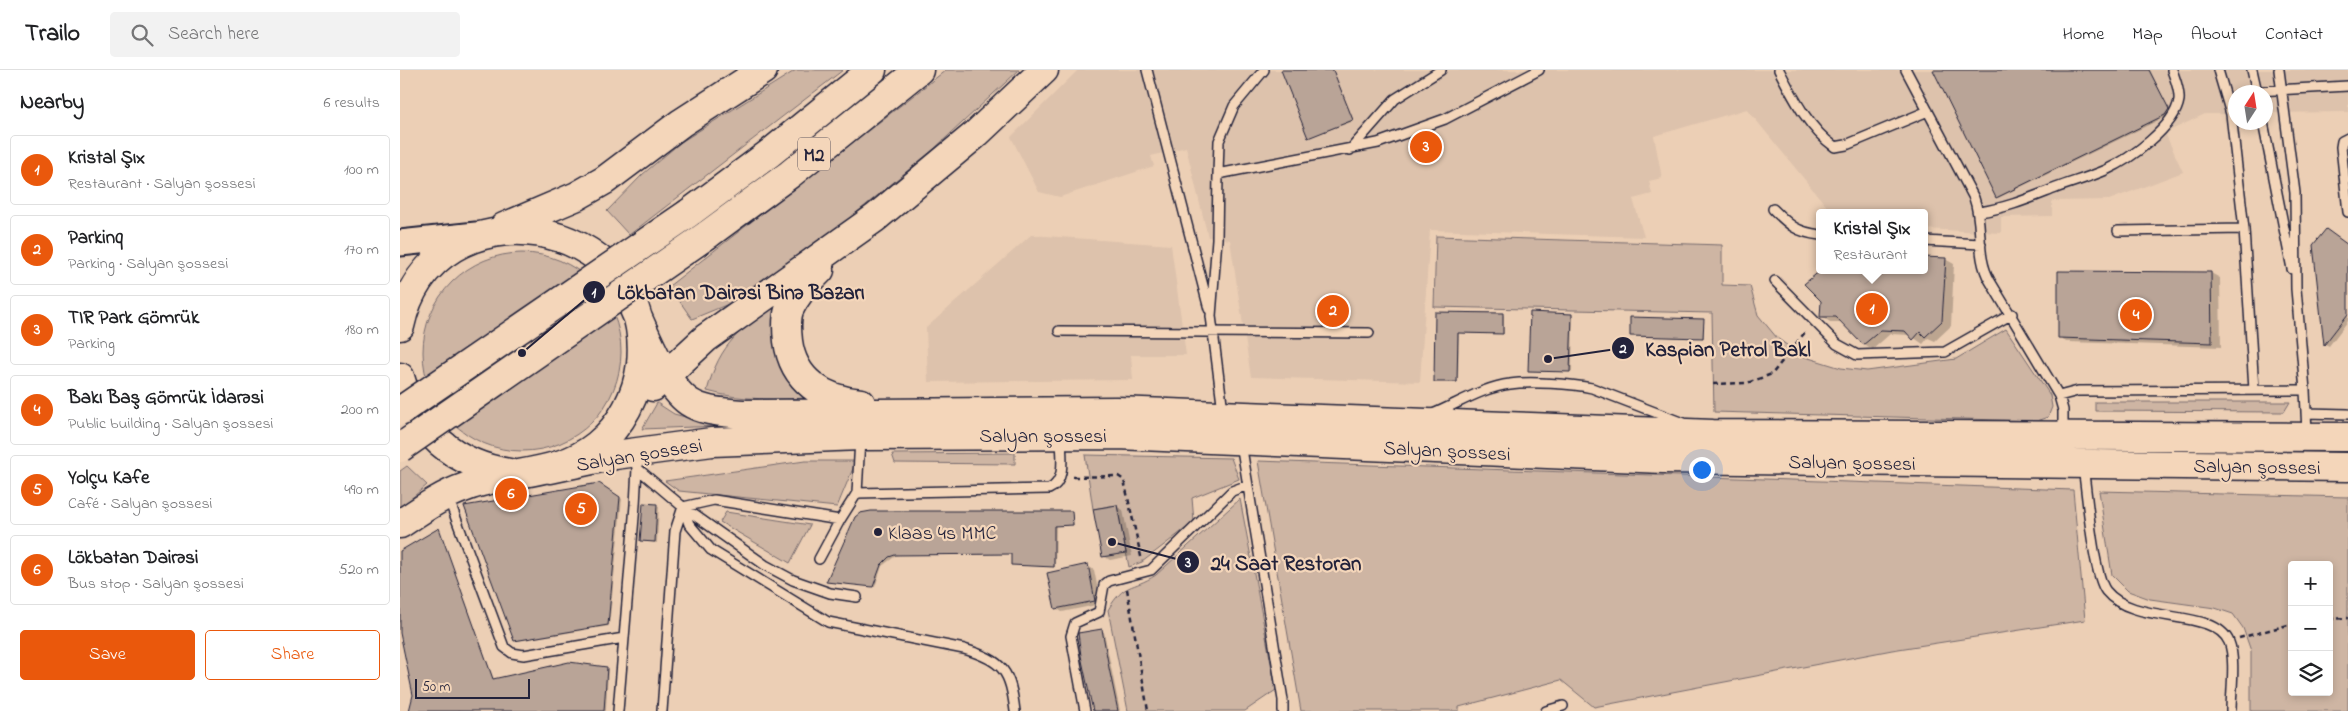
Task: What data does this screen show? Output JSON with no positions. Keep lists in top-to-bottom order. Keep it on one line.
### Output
{"streets":{"highway":["M2","Salyan şossesi"]},"places":["Lökbatan Dairəsi Binə Bazarı","Kaspian Petrol Bakl","Klaas 4s MMC","24 Saat Restoran"],"scale_bar":"50 m","north":"top","page":{"header":"Trailo","search":"Search here","nav":["Home","Map","About","Contact"],"heading":["Nearby","6 results"],"pins":["3","1","2","4","6","5"],"list":[{"mark":"1","name":"Kristal Şıx","note":"Restaurant · Salyan şossesi","value":"100 m"},{"mark":"2","name":"Parkinq","note":"Parking · Salyan şossesi","value":"170 m"},{"mark":"3","name":"TIR Park Gömrük","note":"Parking","value":"180 m"},{"mark":"4","name":"Bakı Baş Gömrük İdarəsi","note":"Public building · Salyan şossesi","value":"200 m"},{"mark":"5","name":"Yolçu Kafe","note":"Café · Salyan şossesi","value":"490 m"},{"mark":"6","name":"Lökbatan Dairəsi","note":"Bus stop · Salyan şossesi","value":"520 m"}],"popup":["Kristal Şıx","Restaurant"],"map_buttons":["+","−"],"buttons":["Save","Share"],"scale":"50 m"}}
